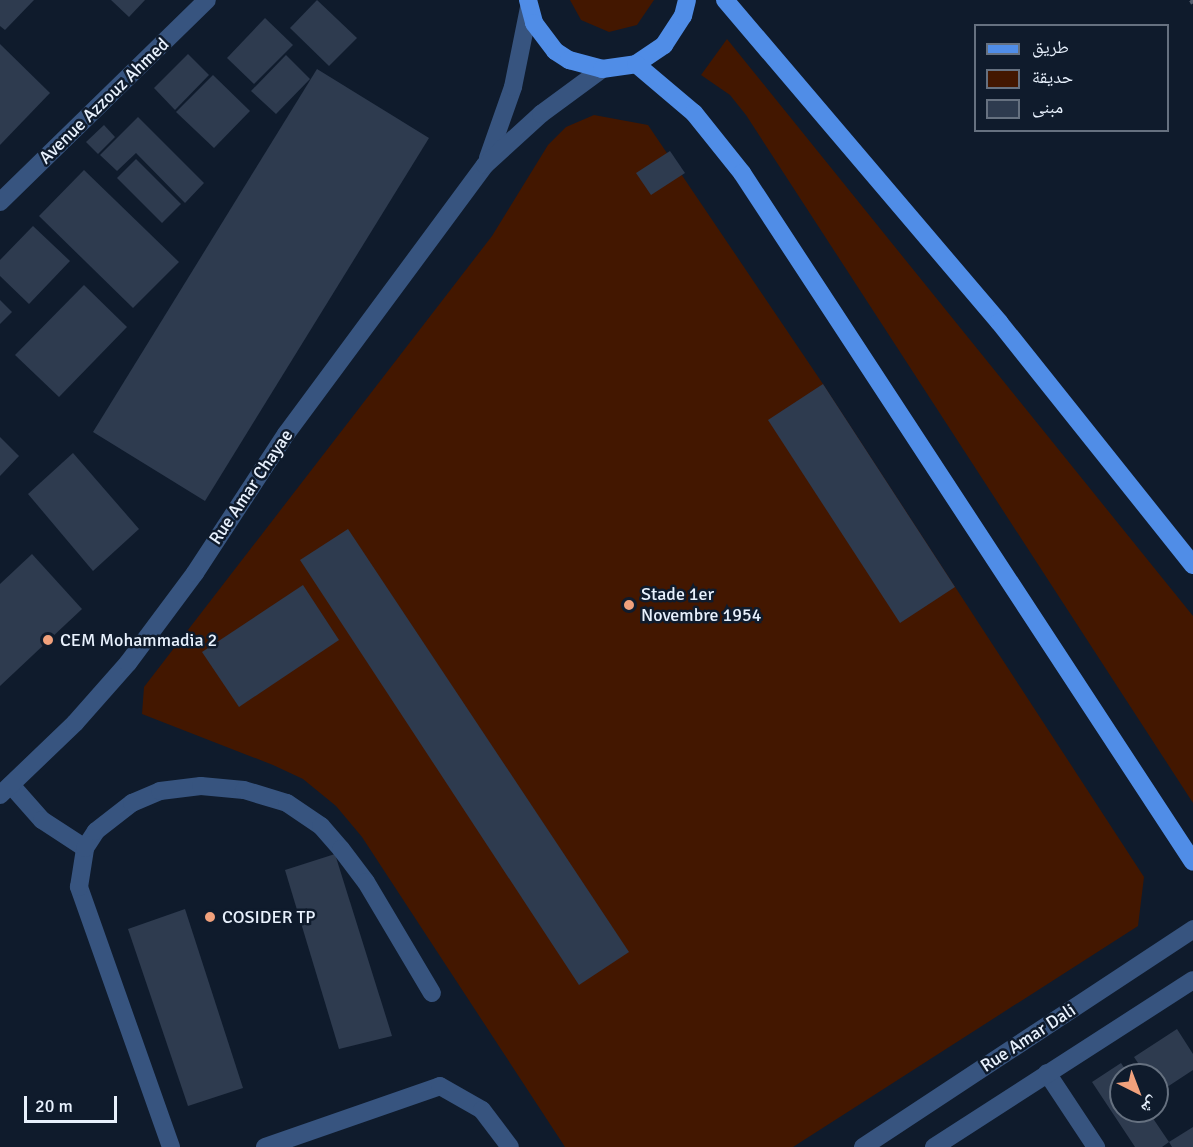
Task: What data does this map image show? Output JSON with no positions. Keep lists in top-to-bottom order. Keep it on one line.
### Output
{"streets":{"street":["Avenue Azzouz Ahmed","Rue Amar Chayae","Rue Amar Dali"]},"places":["Stade 1er Novembre 1954","CEM Mohammadia 2","COSIDER TP"],"legend":["طريق","حديقة","مبنى"],"scale_bar":"20 m","north":"bottom right"}
